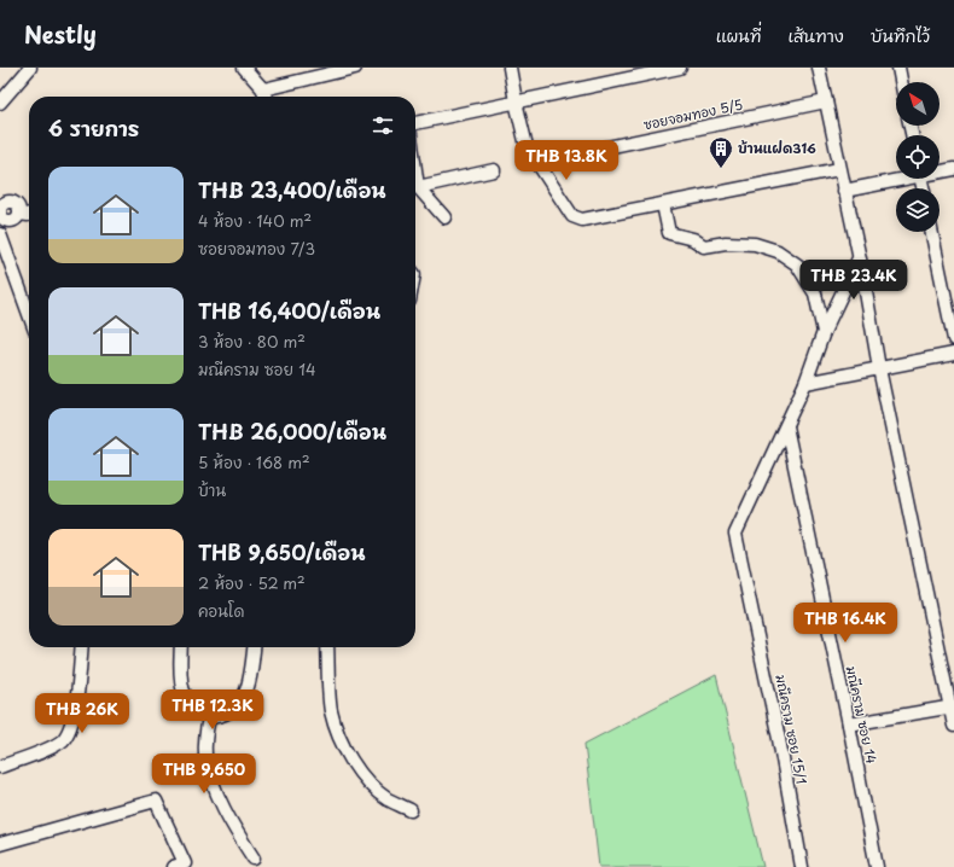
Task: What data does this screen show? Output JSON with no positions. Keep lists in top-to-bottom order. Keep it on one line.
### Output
{"streets":{"street":["ซอยจอมทอง 5/5","มณีคราม ซอย 14","มณีคราม ซอย 15/1"]},"crossings":[["มณีคราม ซอย 14","มณีคราม ซอย 15/1"]],"places":{"building":["บ้านแฝด316"]},"north":"top left","page":{"header":"Nestly","nav":["แผนที่","เส้นทาง","บันทึกไว้"],"heading":"6 รายการ","price":["THB 13.8K","THB 23.4K","THB 16.4K","THB 12.3K","THB 26K","THB 9,650"],"list":[{"name":"THB 23,400/เดือน","note":"4 ห้อง · 140 m² · ซอยจอมทอง 7/3"},{"name":"THB 16,400/เดือน","note":"3 ห้อง · 80 m² · มณีคราม ซอย 14"},{"name":"THB 26,000/เดือน","note":"5 ห้อง · 168 m² · บ้าน"},{"name":"THB 9,650/เดือน","note":"2 ห้อง · 52 m² · คอนโด"}]}}
